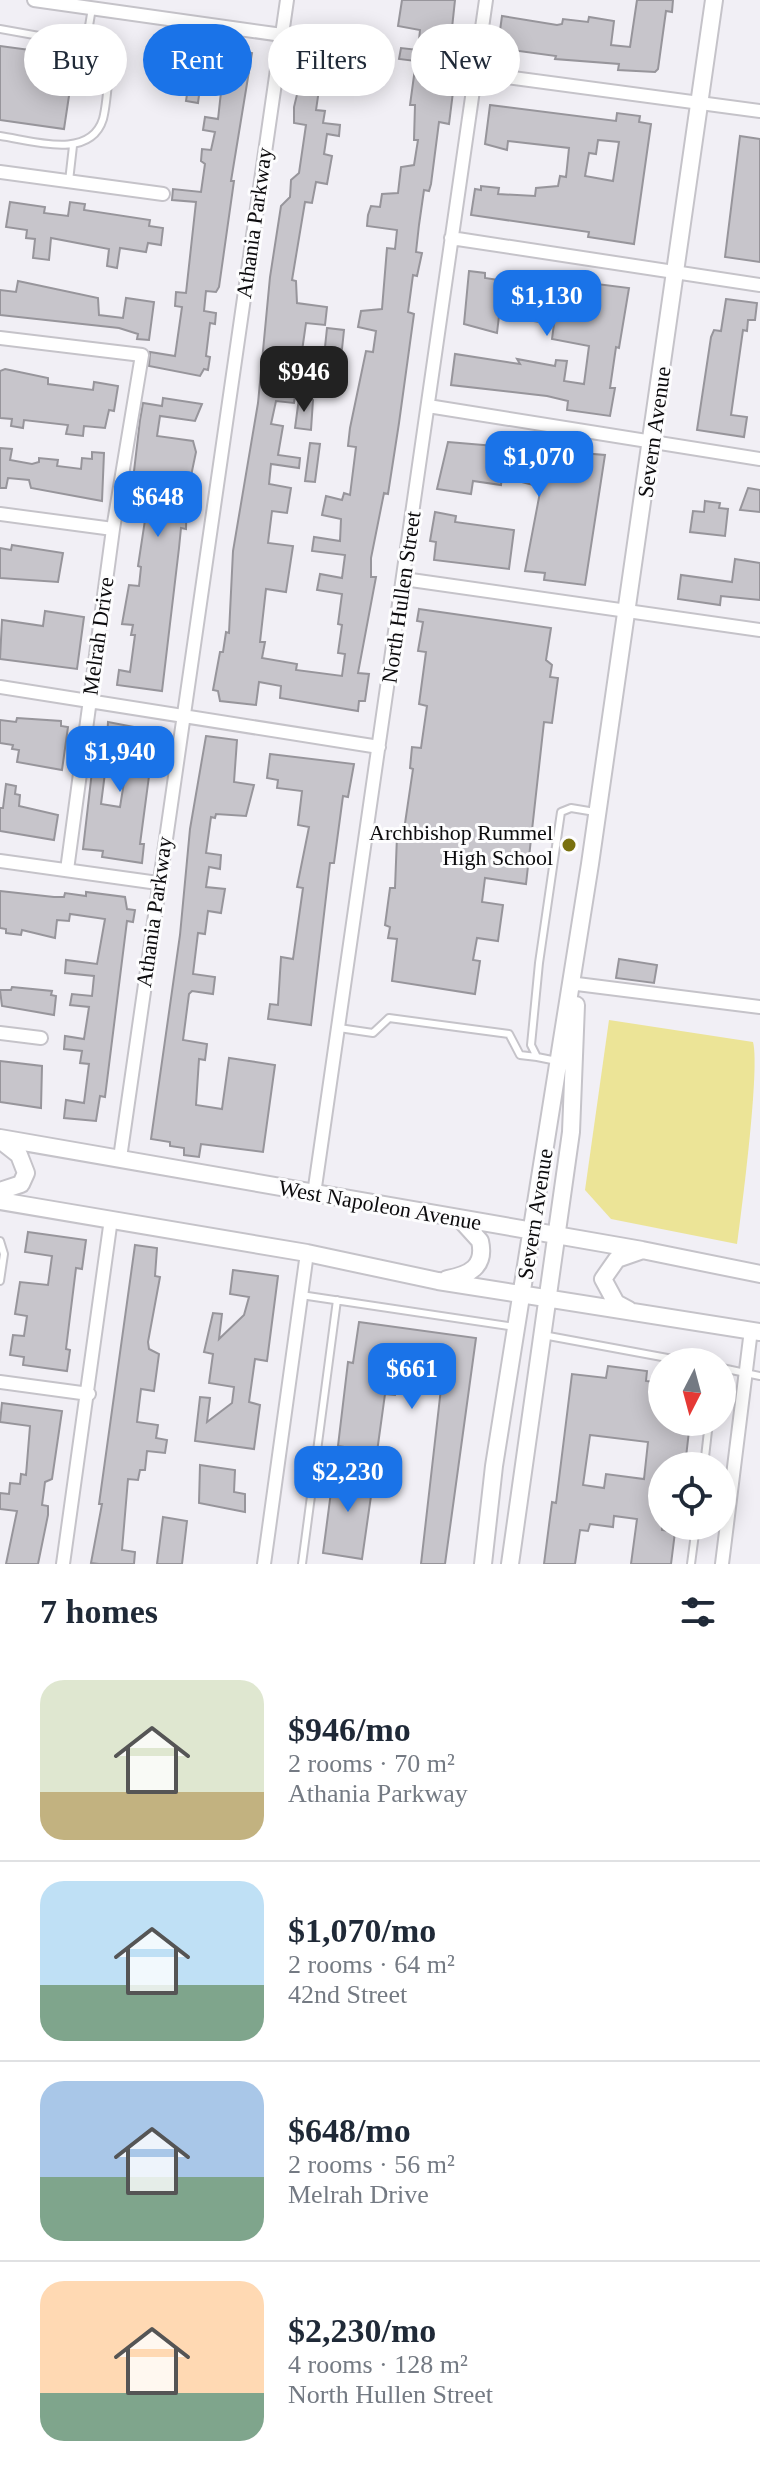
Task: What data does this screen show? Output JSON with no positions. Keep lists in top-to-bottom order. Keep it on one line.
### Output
{"streets":{"street":["Athania Parkway","Severn Avenue","North Hullen Street","Melrah Drive","West Napoleon Avenue"]},"crossings":[["Athania Parkway","West Napoleon Avenue"],["Severn Avenue","West Napoleon Avenue"],["North Hullen Street","West Napoleon Avenue"]],"places":["Archbishop Rummel High School"],"north":"bottom","page":{"chip":["Buy","Rent","Filters","New"],"price":["$1,130","$946","$1,070","$648","$1,940","$661","$2,230"],"heading":"7 homes","list":[{"name":"$946/mo","note":"2 rooms · 70 m² · Athania Parkway"},{"name":"$1,070/mo","note":"2 rooms · 64 m² · 42nd Street"},{"name":"$648/mo","note":"2 rooms · 56 m² · Melrah Drive"},{"name":"$2,230/mo","note":"4 rooms · 128 m² · North Hullen Street"}]}}
